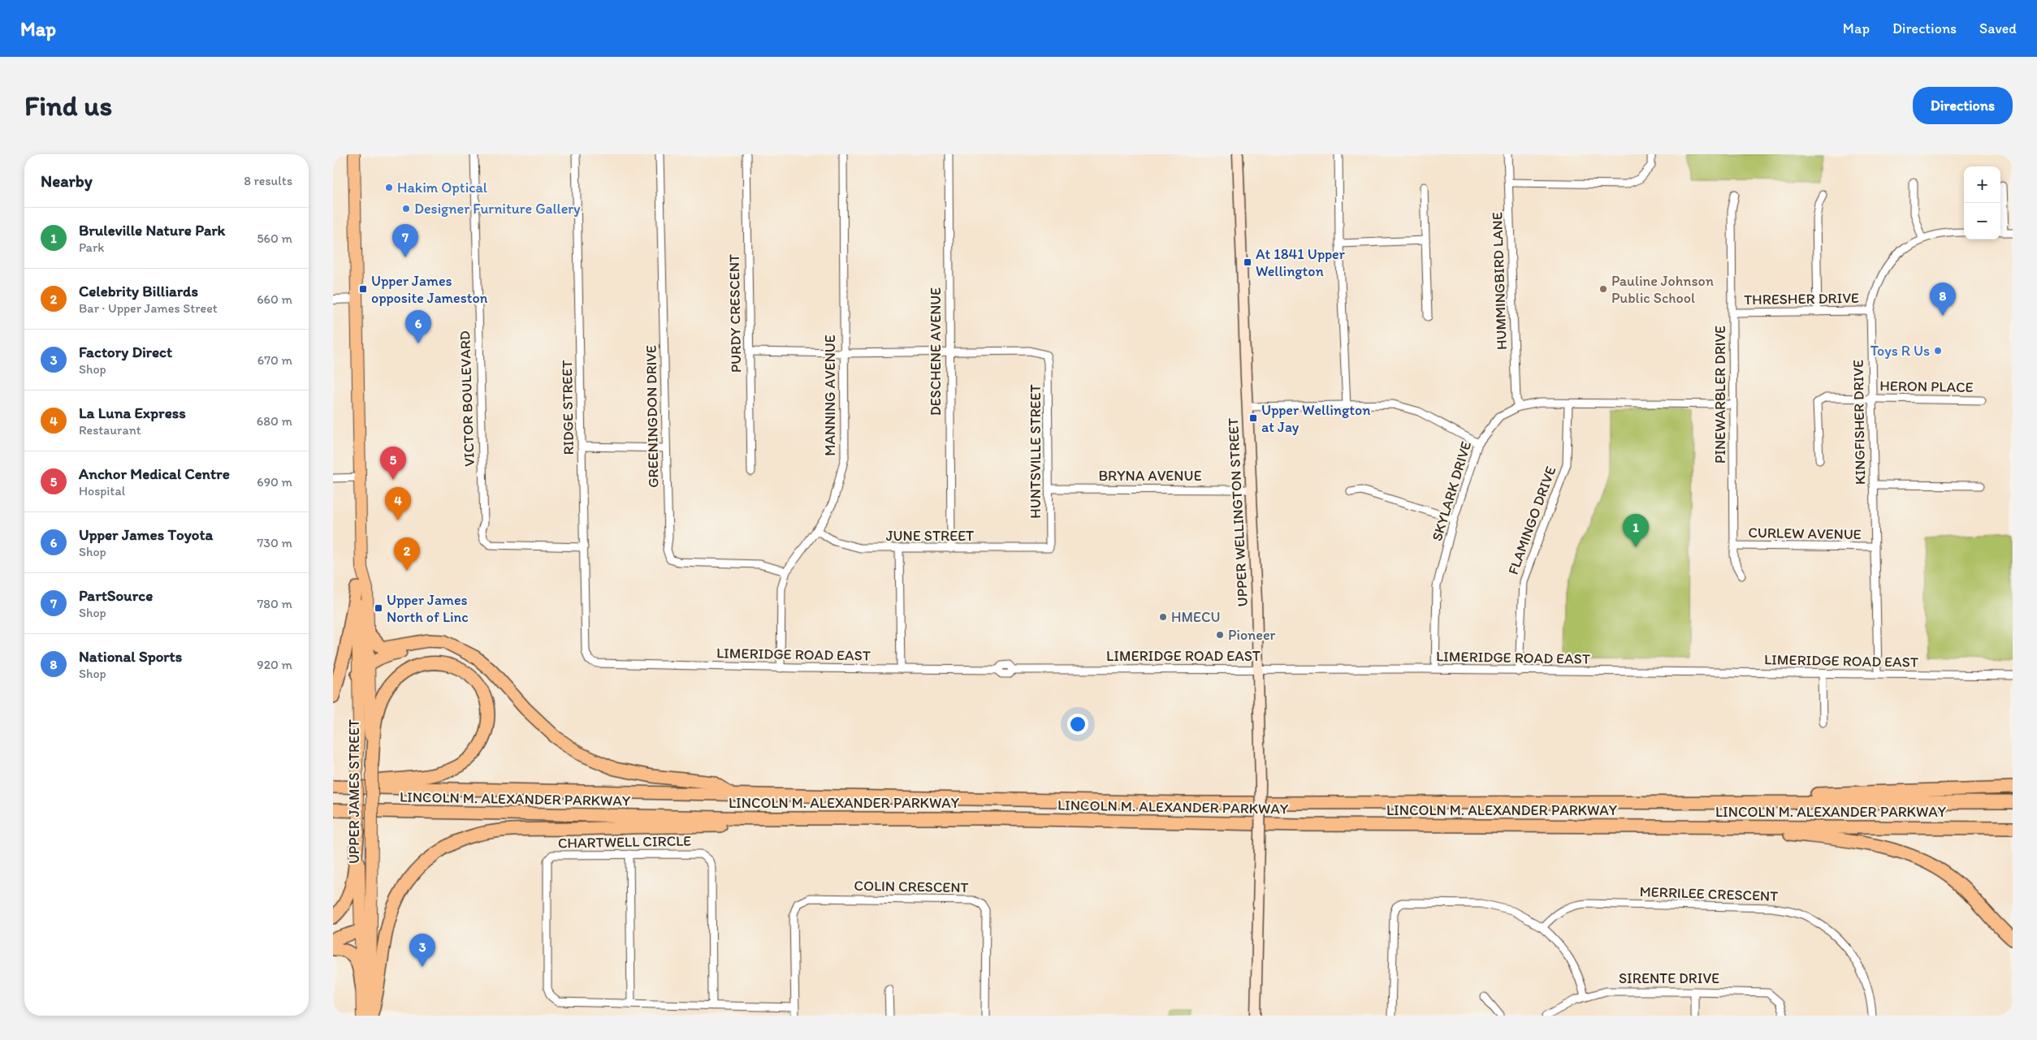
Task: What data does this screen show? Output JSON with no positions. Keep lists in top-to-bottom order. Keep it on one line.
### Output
{"streets":{"highway":["LINCOLN M. ALEXANDER PARKWAY"],"main road":["UPPER WELLINGTON STREET","UPPER JAMES STREET"],"street":["HUMMINGBIRD LANE","THRESHER DRIVE","PURDY CRESCENT","DESCHENE AVENUE","HERON PLACE","PINEWARBLER DRIVE","MANNING AVENUE","VICTOR BOULEVARD","RIDGE STREET","GREENINGDON DRIVE","KINGFISHER DRIVE","HUNTSVILLE STREET","BRYNA AVENUE","SKYLARK DRIVE","FLAMINGO DRIVE","CURLEW AVENUE","JUNE STREET","LIMERIDGE ROAD EAST","CHARTWELL CIRCLE","COLIN CRESCENT","MERRILEE CRESCENT","SIRENTE DRIVE"]},"crossings":[["HUMMINGBIRD LANE","SKYLARK DRIVE"],["THRESHER DRIVE","PINEWARBLER DRIVE"],["THRESHER DRIVE","KINGFISHER DRIVE"],["DESCHENE AVENUE","HUNTSVILLE STREET"],["DESCHENE AVENUE","JUNE STREET"],["HERON PLACE","KINGFISHER DRIVE"],["PINEWARBLER DRIVE","SKYLARK DRIVE"],["PINEWARBLER DRIVE","CURLEW AVENUE"],["MANNING AVENUE","GREENINGDON DRIVE"],["MANNING AVENUE","JUNE STREET"],["MANNING AVENUE","LIMERIDGE ROAD EAST"],["VICTOR BOULEVARD","RIDGE STREET"],["RIDGE STREET","LIMERIDGE ROAD EAST"],["KINGFISHER DRIVE","CURLEW AVENUE"],["KINGFISHER DRIVE","LIMERIDGE ROAD EAST"],["HUNTSVILLE STREET","BRYNA AVENUE"],["HUNTSVILLE STREET","JUNE STREET"],["BRYNA AVENUE","UPPER WELLINGTON STREET"],["SKYLARK DRIVE","FLAMINGO DRIVE"],["SKYLARK DRIVE","LIMERIDGE ROAD EAST"],["UPPER WELLINGTON STREET","LIMERIDGE ROAD EAST"],["FLAMINGO DRIVE","LIMERIDGE ROAD EAST"],["CHARTWELL CIRCLE","COLIN CRESCENT"]],"places":{"other":["Hakim Optical","Designer Furniture Gallery","Pauline Johnson Public School","Toys R Us","HMECU","Pioneer"],"transit":["At 1841 Upper Wellington","Upper James opposite Jameston","Upper Wellington at Jay","Upper James North of Linc"]},"page":{"header":"Map","nav":["Map","Directions","Saved"],"buttons":"Directions","title":"Find us","heading":["Nearby","8 results"],"map_buttons":["+","−"],"list":[{"mark":"1","name":"Bruleville Nature Park","note":"Park","value":"560 m"},{"mark":"2","name":"Celebrity Billiards","note":"Bar · Upper James Street","value":"660 m"},{"mark":"3","name":"Factory Direct","note":"Shop","value":"670 m"},{"mark":"4","name":"La Luna Express","note":"Restaurant","value":"680 m"},{"mark":"5","name":"Anchor Medical Centre","note":"Hospital","value":"690 m"},{"mark":"6","name":"Upper James Toyota","note":"Shop","value":"730 m"},{"mark":"7","name":"PartSource","note":"Shop","value":"780 m"},{"mark":"8","name":"National Sports","note":"Shop","value":"920 m"}],"pins":["7","8","6","5","4","1","2","3"]}}
